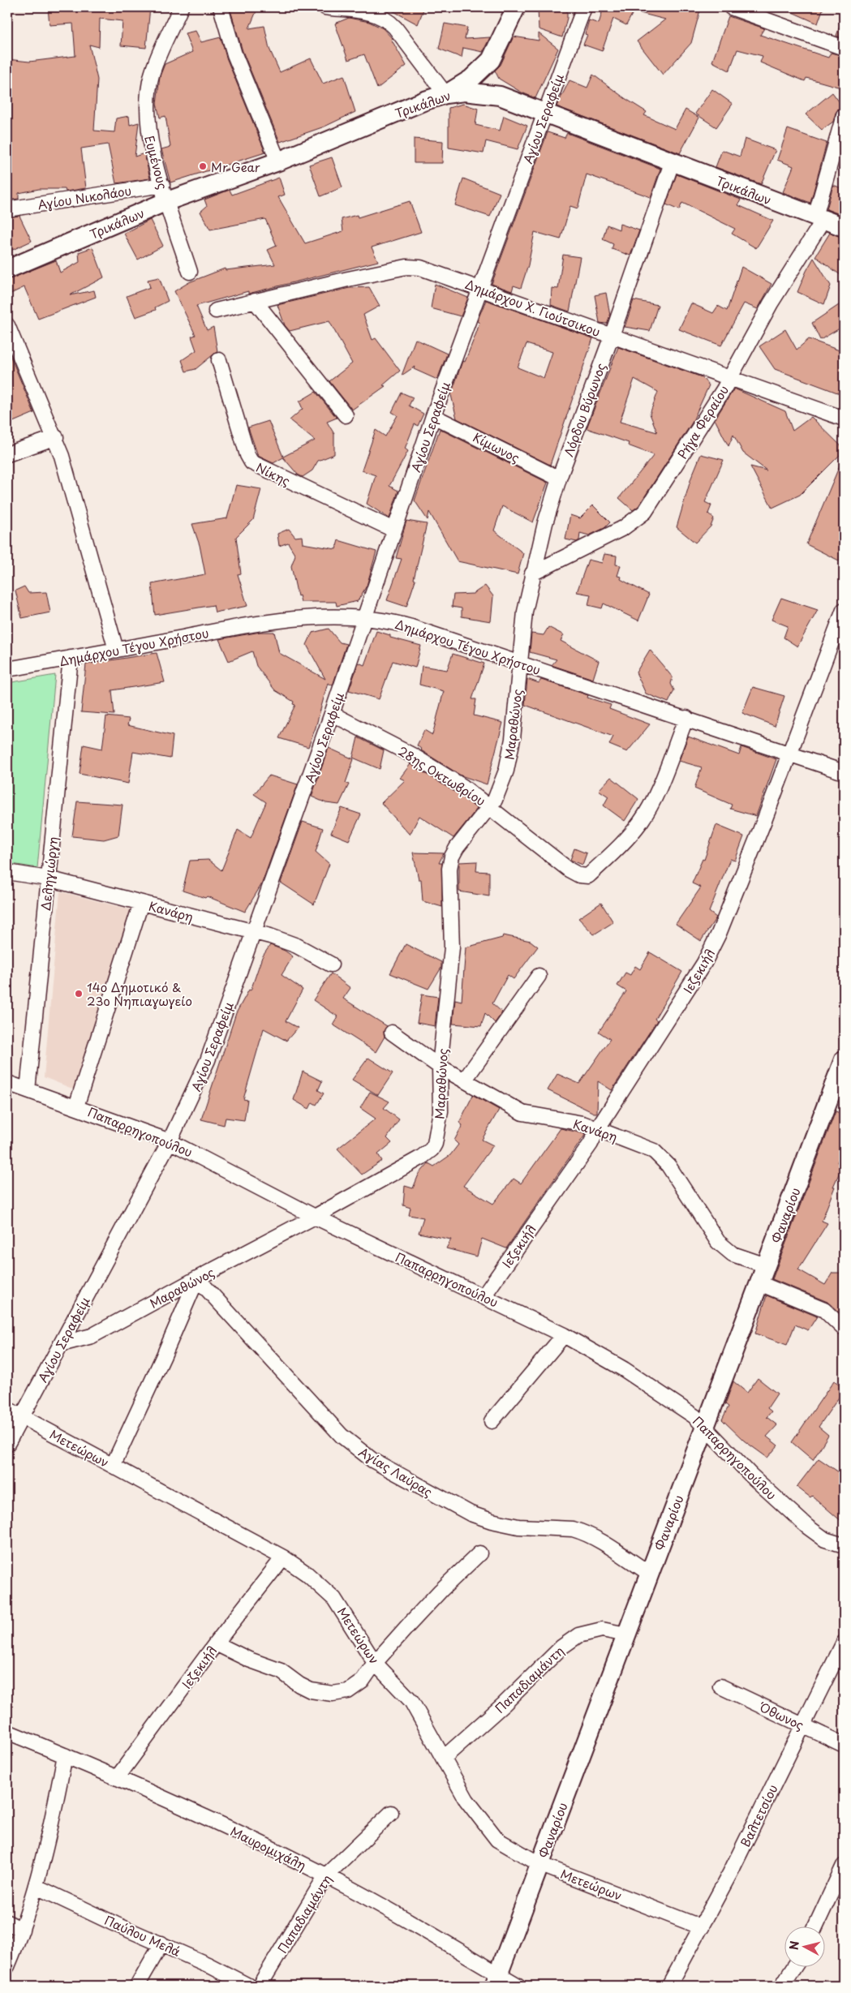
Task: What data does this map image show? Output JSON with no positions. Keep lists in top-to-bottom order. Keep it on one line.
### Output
{"streets":{"main road":["Τρικάλων","Φαναρίου"],"street":["Αγίου Σεραφείμ","Ευμένους","Αγίου Νικολάου","Δημάρχου Χ. Γιούτσικου","Λόρδου Βύρωνος","Ρήγα Φεραίου","Κίμωνος","Νίκης","Δημάρχου Τέγου Χρήστου","Μαραθώνος","28ης Οκτωβρίου","Δεληγιώργη","Κανάρη","Ιεζεκιήλ","Παπαρρηγοπούλου","Μετεώρων","Αγίας Λαύρας","Παπαδιαμάντη","Όθωνος","Βαλτετσίου","Μαυρομιχάλη","Παύλου Μελά"]},"crossings":[["Τρικάλων","Αγίου Σεραφείμ"],["Τρικάλων","Ευμένους"],["Τρικάλων","Αγίου Νικολάου"],["Τρικάλων","Λόρδου Βύρωνος"],["Τρικάλων","Ρήγα Φεραίου"],["Αγίου Σεραφείμ","Δημάρχου Χ. Γιούτσικου"],["Αγίου Σεραφείμ","Κίμωνος"],["Αγίου Σεραφείμ","Νίκης"],["Αγίου Σεραφείμ","Δημάρχου Τέγου Χρήστου"],["Αγίου Σεραφείμ","Μαραθώνος"],["Αγίου Σεραφείμ","28ης Οκτωβρίου"],["Αγίου Σεραφείμ","Κανάρη"],["Αγίου Σεραφείμ","Παπαρρηγοπούλου"],["Αγίου Σεραφείμ","Μετεώρων"],["Ευμένους","Αγίου Νικολάου"],["Δημάρχου Χ. Γιούτσικου","Λόρδου Βύρωνος"],["Δημάρχου Χ. Γιούτσικου","Ρήγα Φεραίου"],["Λόρδου Βύρωνος","Ρήγα Φεραίου"],["Λόρδου Βύρωνος","Κίμωνος"],["Λόρδου Βύρωνος","Δημάρχου Τέγου Χρήστου"],["Λόρδου Βύρωνος","Μαραθώνος"],["Δημάρχου Τέγου Χρήστου","Μαραθώνος"],["Δημάρχου Τέγου Χρήστου","28ης Οκτωβρίου"],["Δημάρχου Τέγου Χρήστου","Δεληγιώργη"],["Δημάρχου Τέγου Χρήστου","Ιεζεκιήλ"],["Μαραθώνος","28ης Οκτωβρίου"],["Μαραθώνος","Κανάρη"],["Μαραθώνος","Παπαρρηγοπούλου"],["Μαραθώνος","Αγίας Λαύρας"],["Δεληγιώργη","Κανάρη"],["Δεληγιώργη","Παπαρρηγοπούλου"],["Κανάρη","Ιεζεκιήλ"],["Κανάρη","Φαναρίου"],["Ιεζεκιήλ","Παπαρρηγοπούλου"],["Ιεζεκιήλ","Μετεώρων"],["Ιεζεκιήλ","Μαυρομιχάλη"],["Παπαρρηγοπούλου","Φαναρίου"],["Φαναρίου","Μετεώρων"],["Φαναρίου","Αγίας Λαύρας"],["Φαναρίου","Παπαδιαμάντη"],["Φαναρίου","Μαυρομιχάλη"],["Μετεώρων","Παπαδιαμάντη"],["Μετεώρων","Βαλτετσίου"],["Παπαδιαμάντη","Μαυρομιχάλη"],["Όθωνος","Βαλτετσίου"]],"places":["Mr Gear","14ο Δημοτικό & 23ο Νηπιαγωγείο"],"north":"left"}
